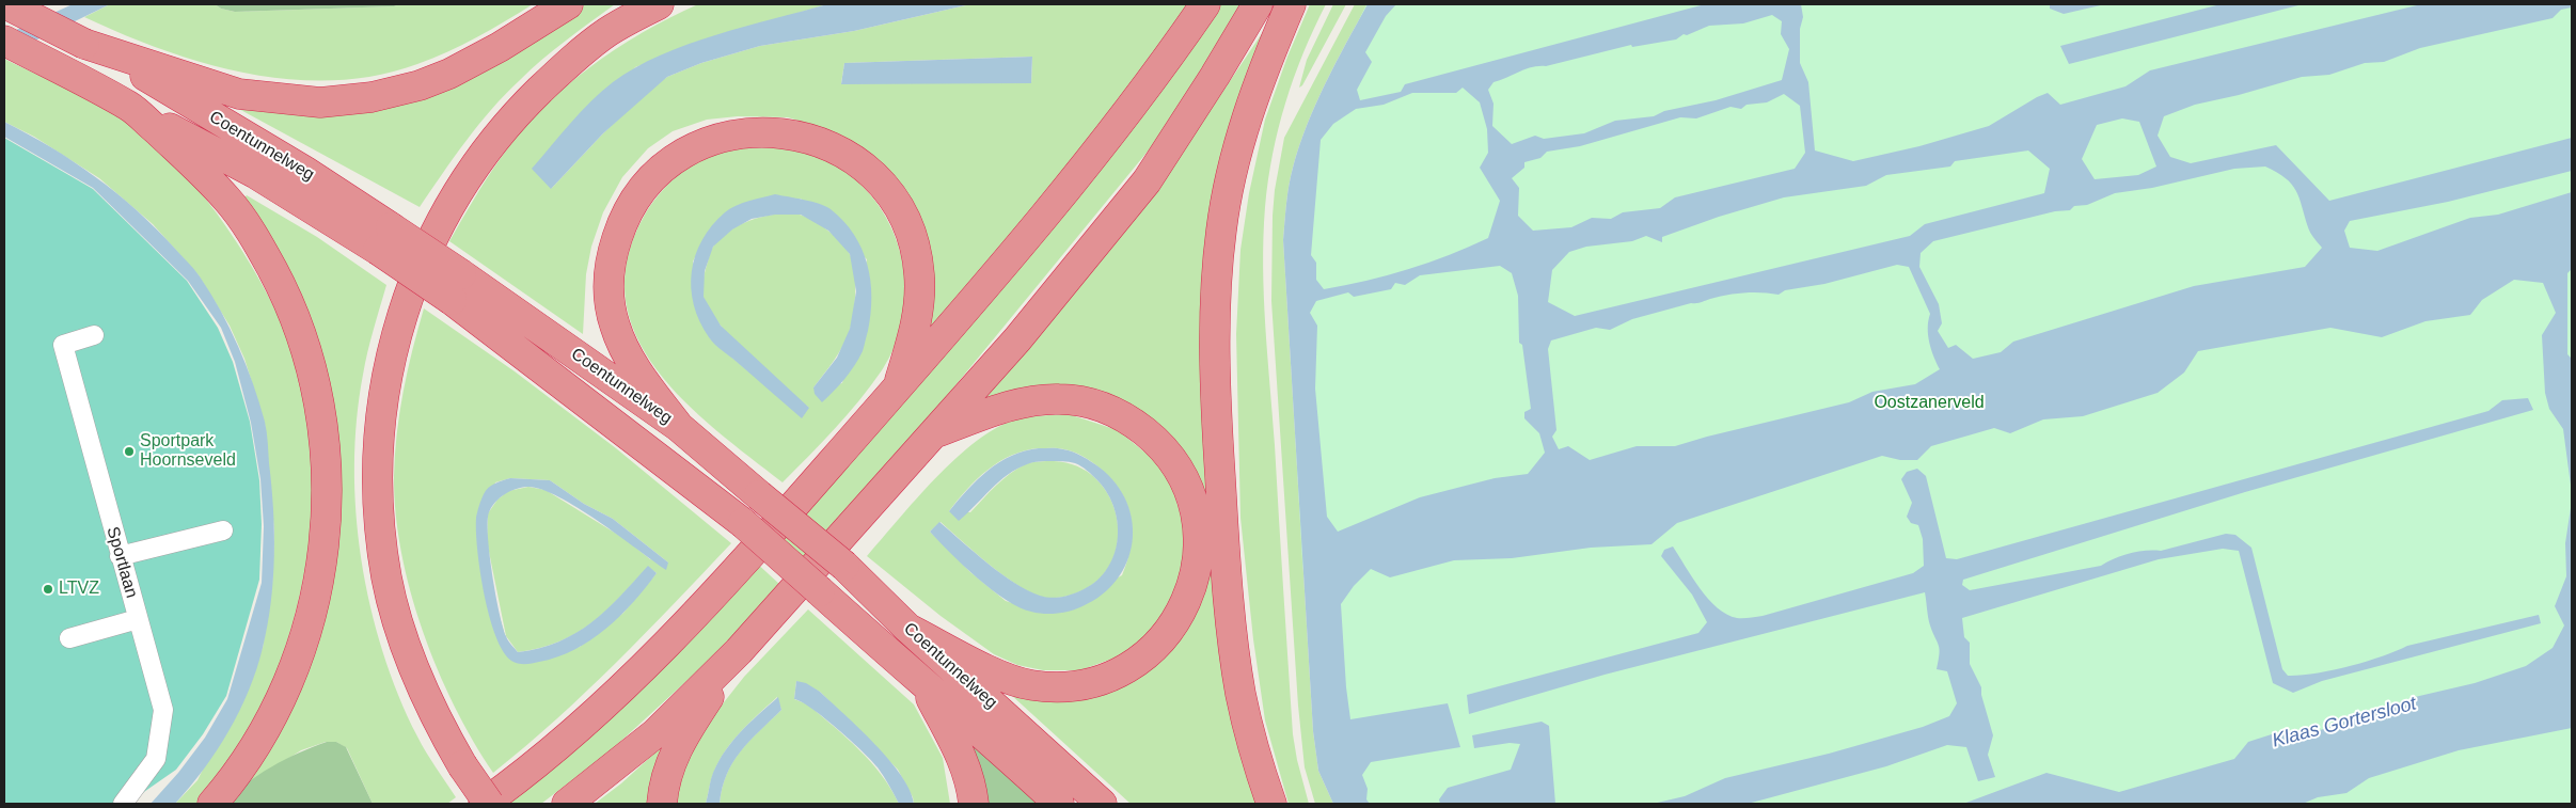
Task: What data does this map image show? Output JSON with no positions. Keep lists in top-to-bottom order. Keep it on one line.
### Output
{"streets":{"highway":["Coentunnelweg"],"street":["Sportlaan"]},"water":["Klaas Gortersloot"],"parks":["Oostzanerveld"],"places":["Sportpark Hoornseveld","LTVZ"]}
